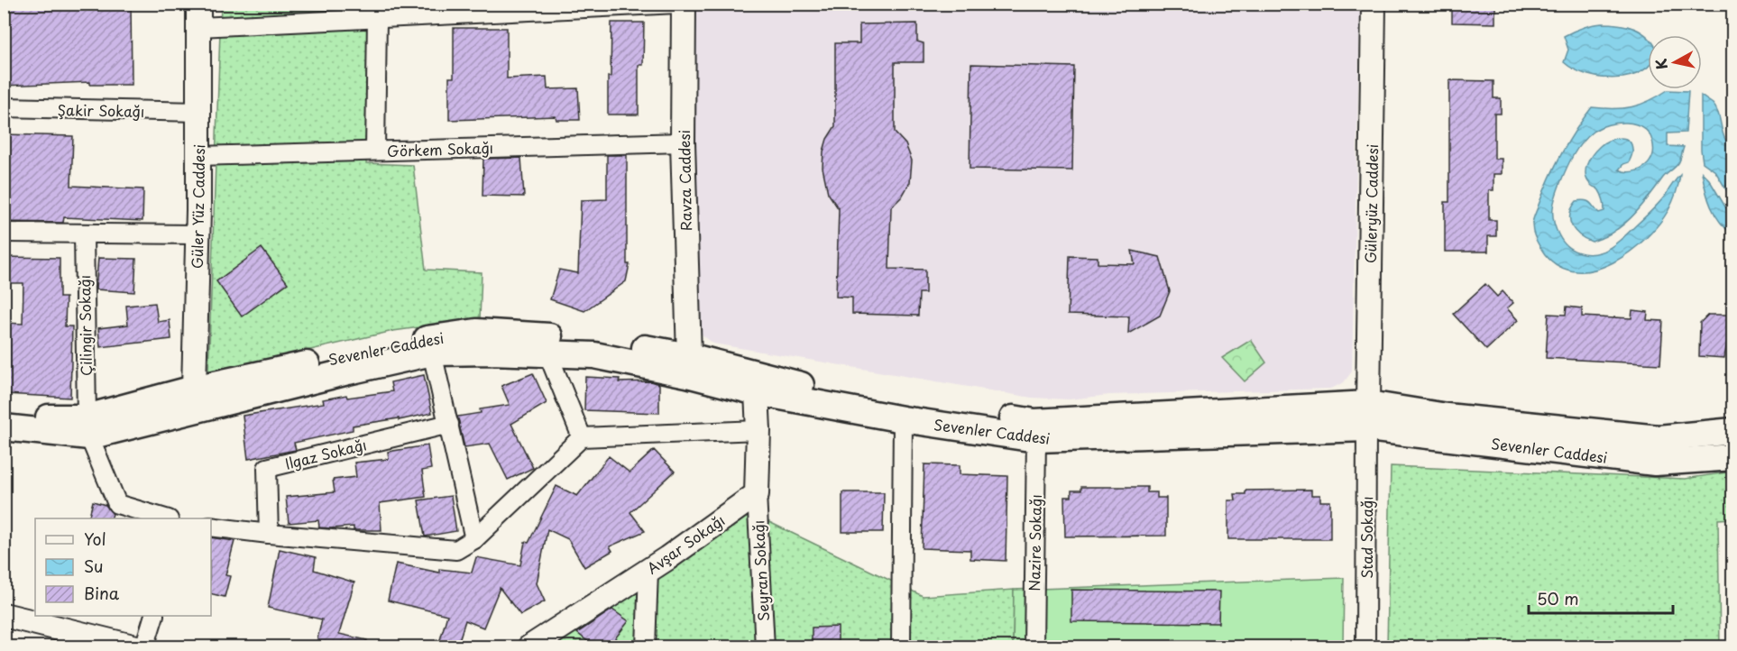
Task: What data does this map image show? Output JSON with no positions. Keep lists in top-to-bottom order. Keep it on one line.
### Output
{"streets":{"main road":["Sevenler Caddesi"],"street":["Şakir Sokağı","Görkem Sokağı","Ravza Caddesi","Güleryüz Caddesi","Güler Yüz Caddesi","Çilingir Sokağı","Ilgaz Sokağı","Stad Sokağı","Nazire Sokağı","Avşar Sokağı","Seyran Sokağı"]},"crossings":[["Şakir Sokağı","Güler Yüz Caddesi"],["Görkem Sokağı","Ravza Caddesi"],["Görkem Sokağı","Güler Yüz Caddesi"],["Ravza Caddesi","Sevenler Caddesi"],["Güleryüz Caddesi","Sevenler Caddesi"],["Güleryüz Caddesi","Stad Sokağı"],["Güler Yüz Caddesi","Sevenler Caddesi"],["Çilingir Sokağı","Sevenler Caddesi"],["Sevenler Caddesi","Stad Sokağı"],["Sevenler Caddesi","Nazire Sokağı"],["Avşar Sokağı","Seyran Sokağı"]],"legend":["Yol","Su","Bina"],"scale_bar":"50 m","north":"left"}
